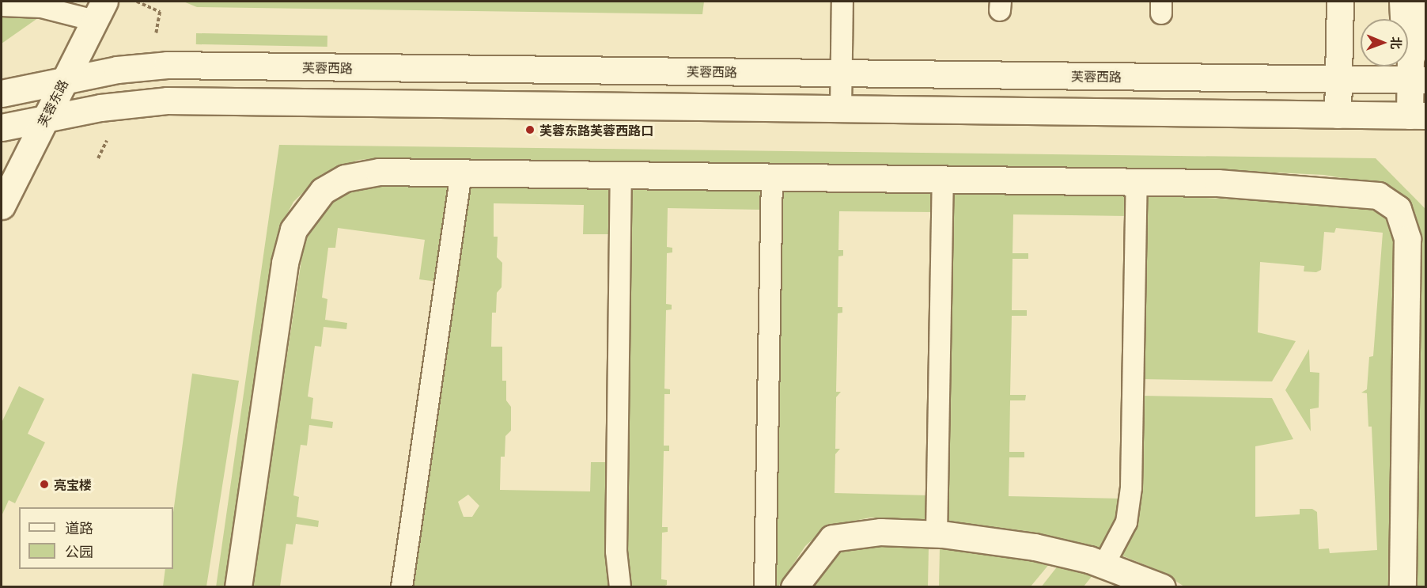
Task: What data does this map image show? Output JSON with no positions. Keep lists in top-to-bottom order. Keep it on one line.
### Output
{"streets":{"main road":["芙蓉西路","芙蓉东路"]},"crossings":[["芙蓉西路","芙蓉东路"]],"places":["芙蓉东路芙蓉西路口","亮宝楼"],"legend":["道路","公园"],"north":"right"}
